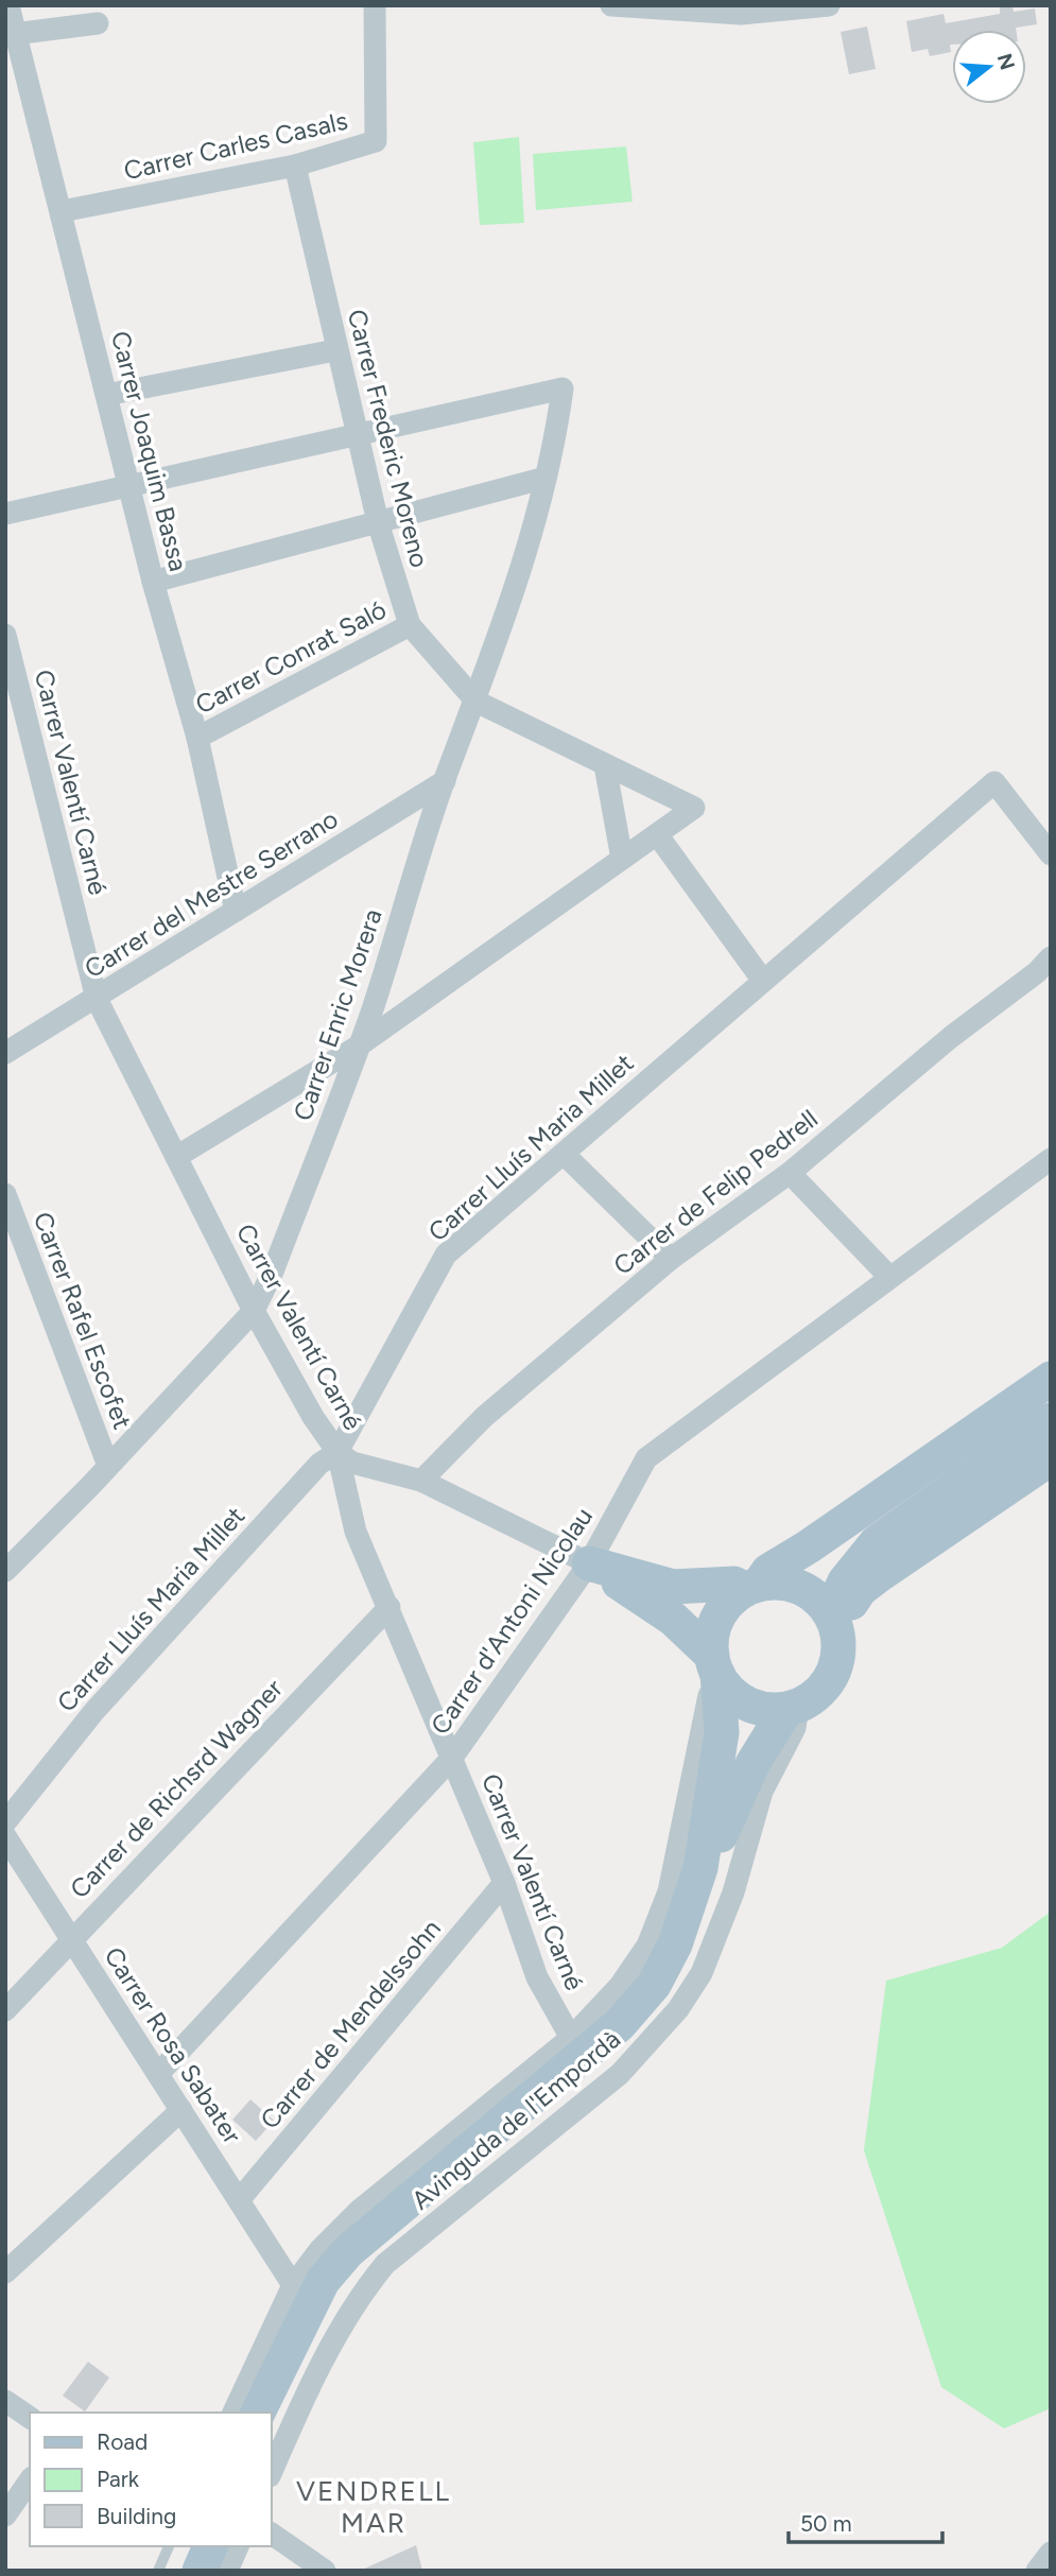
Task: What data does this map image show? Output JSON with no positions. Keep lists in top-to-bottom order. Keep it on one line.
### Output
{"streets":{"street":["Carrer Carles Casals","Carrer Frederic Moreno","Carrer Joaquim Bassa","Carrer Conrat Saló","Carrer Valentí Carné","Carrer del Mestre Serrano","Carrer Enric Morera","Carrer Lluís Maria Millet","Carrer de Felip Pedrell","Carrer Rafel Escofet","Carrer d'Antoni Nicolau","Carrer de Richsrd Wagner","Carrer de Mendelssohn","Carrer Rosa Sabater","Avinguda de l'Empordà"]},"crossings":[["Carrer Carles Casals","Carrer Frederic Moreno"],["Carrer Carles Casals","Carrer Joaquim Bassa"],["Carrer Frederic Moreno","Carrer Conrat Saló"],["Carrer Frederic Moreno","Carrer Enric Morera"],["Carrer Joaquim Bassa","Carrer Conrat Saló"],["Carrer Joaquim Bassa","Carrer del Mestre Serrano"],["Carrer Valentí Carné","Carrer del Mestre Serrano"],["Carrer Valentí Carné","Carrer Enric Morera"],["Carrer Valentí Carné","Carrer Lluís Maria Millet"],["Carrer Valentí Carné","Carrer d'Antoni Nicolau"],["Carrer Valentí Carné","Carrer de Richsrd Wagner"],["Carrer Valentí Carné","Carrer de Mendelssohn"],["Carrer Valentí Carné","Avinguda de l'Empordà"],["Carrer del Mestre Serrano","Carrer Enric Morera"],["Carrer Enric Morera","Carrer Rafel Escofet"],["Carrer d'Antoni Nicolau","Carrer Rosa Sabater"],["Carrer de Richsrd Wagner","Carrer Rosa Sabater"],["Carrer de Mendelssohn","Carrer Rosa Sabater"],["Carrer Rosa Sabater","Avinguda de l'Empordà"]],"districts":["VENDRELL MAR"],"legend":["Road","Park","Building"],"scale_bar":"50 m","north":"right"}
